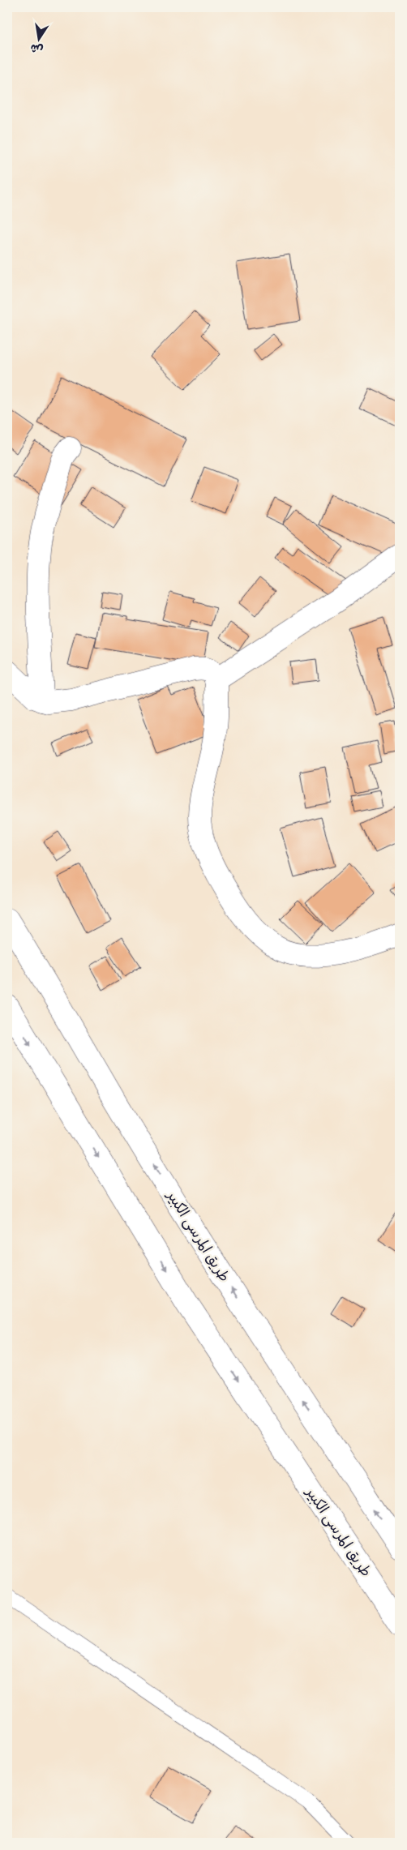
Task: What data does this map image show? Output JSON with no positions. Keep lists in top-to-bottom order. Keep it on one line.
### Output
{"streets":{"main road":["طريق المرسى الكبير"]},"north":"bottom"}
